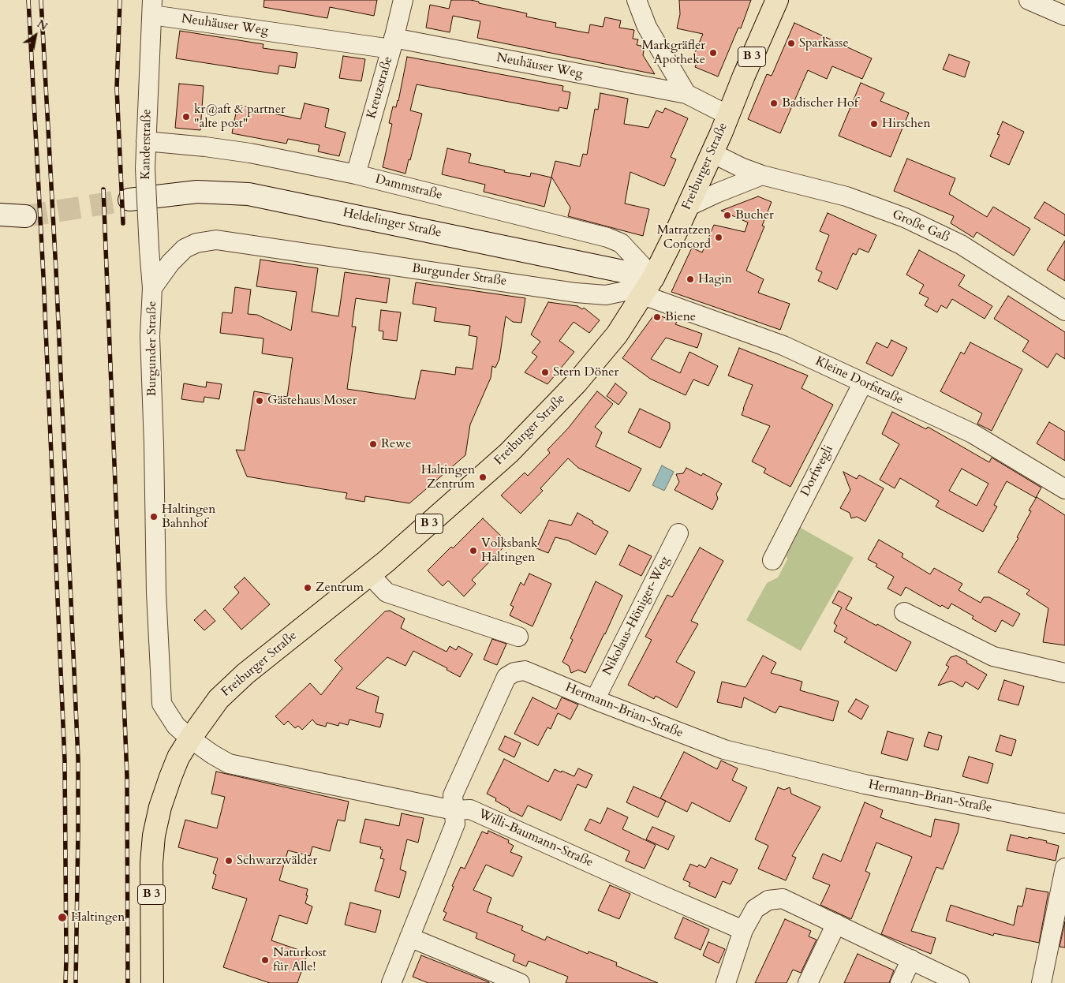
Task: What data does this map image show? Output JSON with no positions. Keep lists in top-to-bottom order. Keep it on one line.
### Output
{"streets":{"main road":["B 3","Freiburger Straße"],"street":["Neuhäuser Weg","Kreuzstraße","Kanderstraße","Dammstraße","Heldelinger Straße","Große Gaß","Burgunder Straße","Kleine Dorfstraße","Dorfwegli","Nikolaus-Höniger-Weg","Hermann-Brian-Straße","Willi-Baumann-Straße"]},"crossings":[["Neuhäuser Weg","Kreuzstraße"],["Neuhäuser Weg","Kanderstraße"],["Neuhäuser Weg","Freiburger Straße"],["Kreuzstraße","Dammstraße"],["Kanderstraße","Dammstraße"],["Kanderstraße","Burgunder Straße"],["Freiburger Straße","Dammstraße"],["Freiburger Straße","Heldelinger Straße"],["Freiburger Straße","Große Gaß"],["Freiburger Straße","Burgunder Straße"],["Freiburger Straße","Kleine Dorfstraße"],["Freiburger Straße","Willi-Baumann-Straße"],["Dammstraße","Heldelinger Straße"],["Dammstraße","Burgunder Straße"],["Dammstraße","Kleine Dorfstraße"],["Heldelinger Straße","Burgunder Straße"],["Heldelinger Straße","Kleine Dorfstraße"],["Burgunder Straße","Kleine Dorfstraße"],["Burgunder Straße","Willi-Baumann-Straße"],["Kleine Dorfstraße","Dorfwegli"],["Nikolaus-Höniger-Weg","Hermann-Brian-Straße"],["Hermann-Brian-Straße","Willi-Baumann-Straße"]],"places":["Sparkasse","Markgräfler Apotheke","Badischer Hof","kr@aft & partner \"alte post\"","Hirschen","Bucher","Matratzen Concord","Hagin","Biene","Stern Döner","Gästehaus Moser","Rewe","Haltingen Zentrum","Haltingen Bahnhof","Volksbank Haltingen","Zentrum","Schwarzwälder","Haltingen","Naturkost für Alle!"],"north":"top right"}
